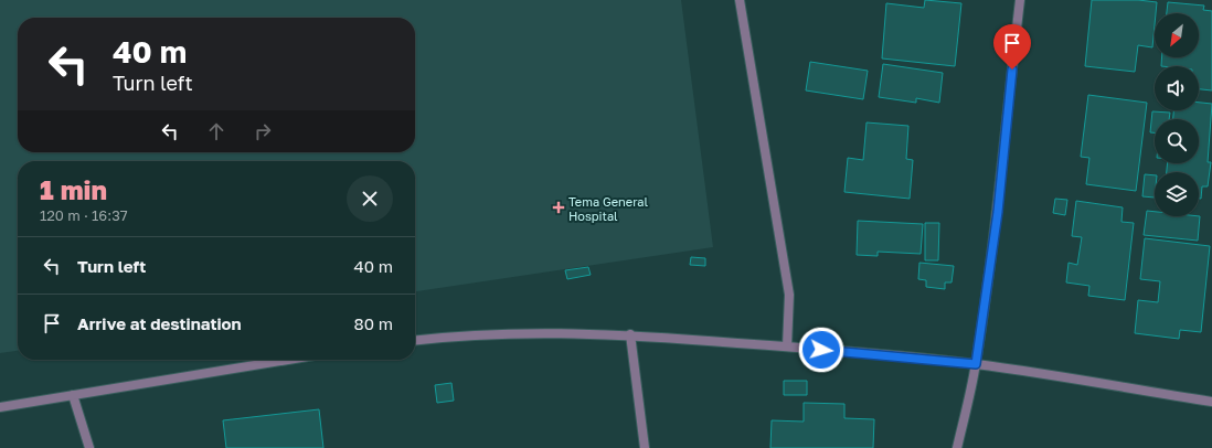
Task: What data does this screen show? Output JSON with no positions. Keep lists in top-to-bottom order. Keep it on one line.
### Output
{"places":{"health":["Tema General Hospital"]},"north":"bottom left","page":{"turn":["40 m","Turn left"],"heading":["1 min","120 m · 16:37"],"list":[{"name":"Turn left","value":"40 m"},{"name":"Arrive at destination","value":"80 m"}]}}
